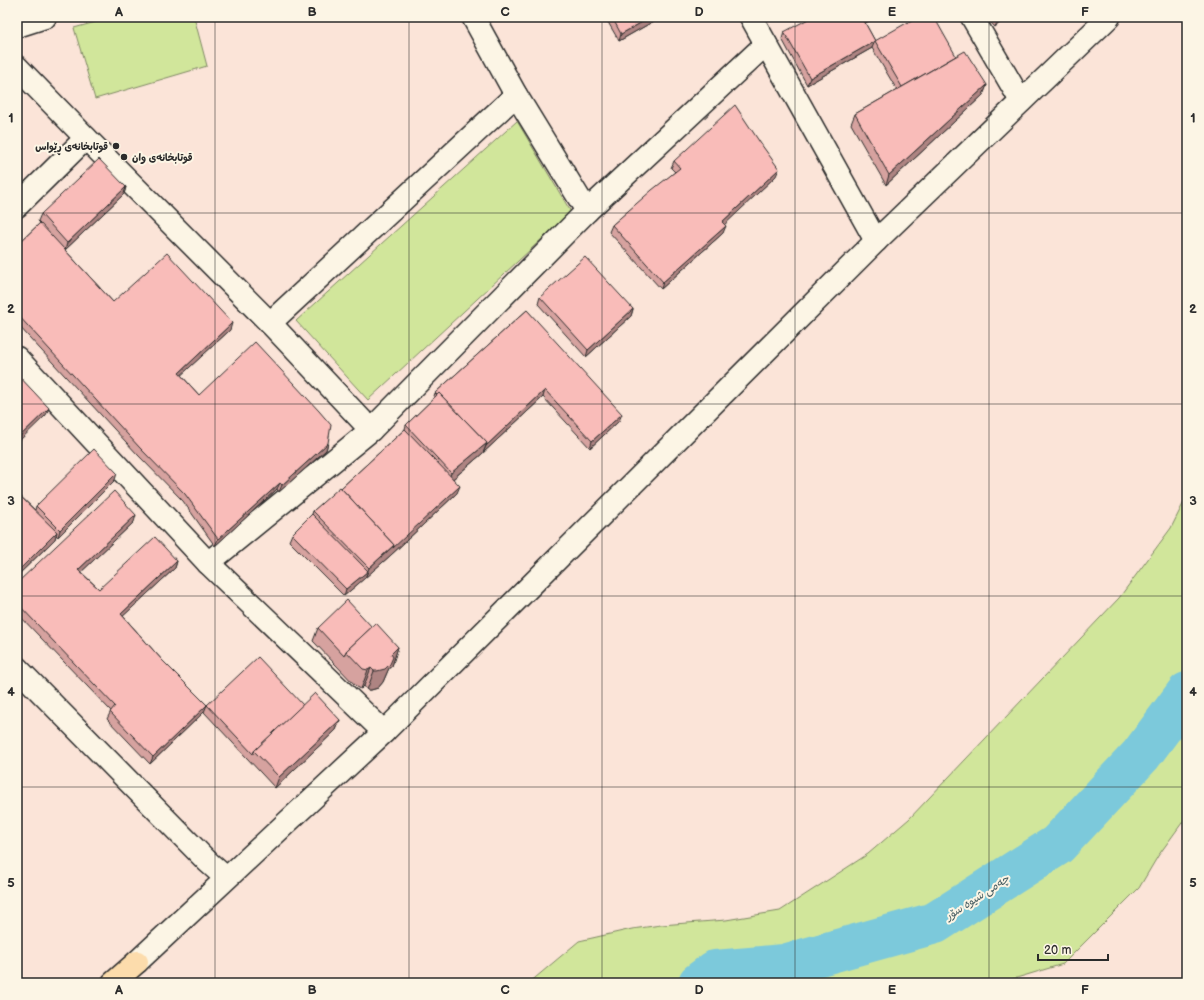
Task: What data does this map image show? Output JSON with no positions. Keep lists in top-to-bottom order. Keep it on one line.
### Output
{"water":["چەمی شیوە سۆر"],"places":["قوتابخانەی ڕێواس","قوتابخانەی وان"],"scale_bar":"20 m","grid":{"columns":["A","B","C","D","E","F"],"rows":["1","2","3","4","5"]}}
